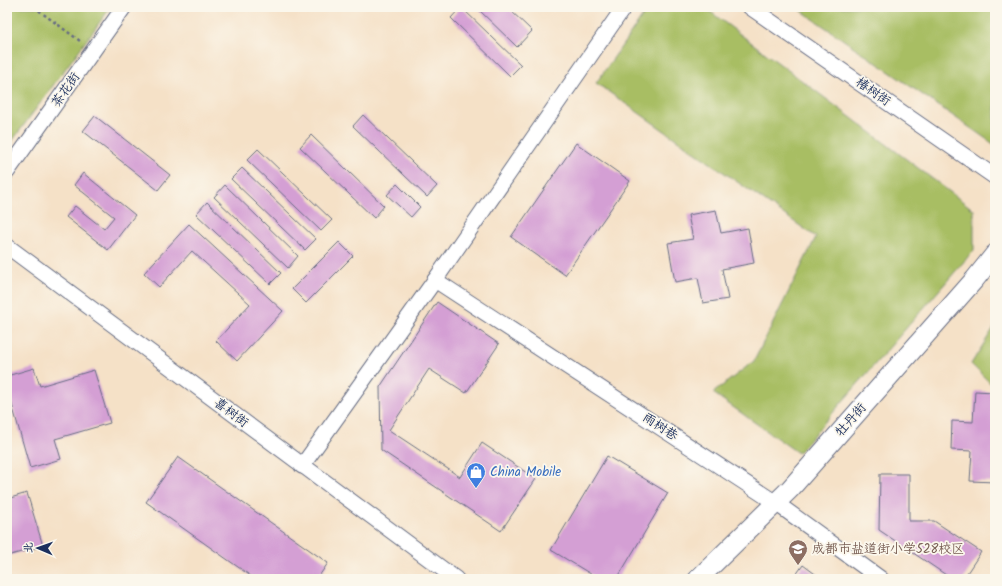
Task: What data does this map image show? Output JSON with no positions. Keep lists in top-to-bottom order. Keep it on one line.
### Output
{"streets":{"street":["茶花街","椿树街","喜树街","牡丹街","雨树巷"]},"crossings":[["牡丹街","雨树巷"]],"places":{"shop":["China Mobile"],"school or university":["成都市盐道街小学528校区"]},"north":"left"}
